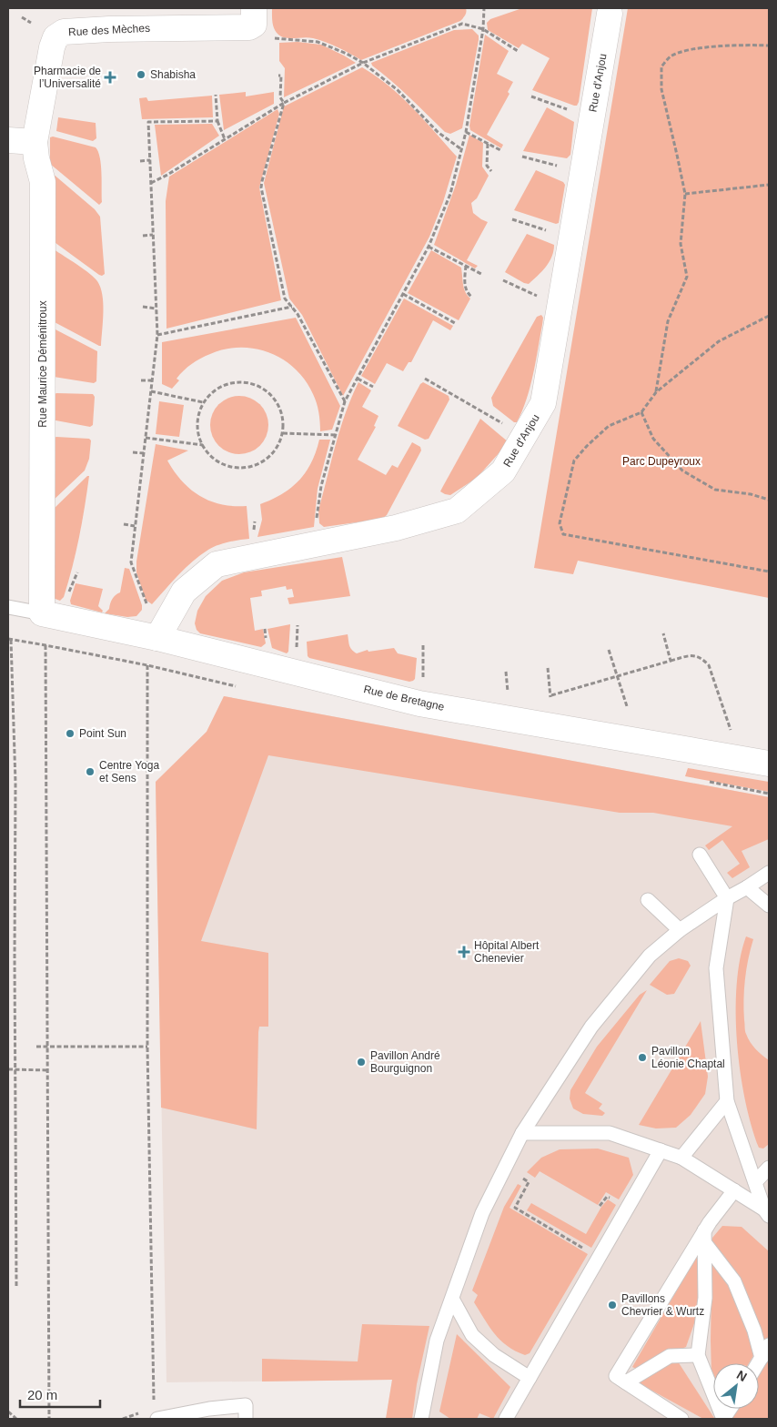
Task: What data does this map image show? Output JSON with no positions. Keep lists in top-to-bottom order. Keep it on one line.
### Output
{"streets":{"street":["Rue des Mèches","Rue d'Anjou","Rue Maurice Déménitroux","Rue de Bretagne"]},"crossings":[["Rue des Mèches","Rue Maurice Déménitroux"],["Rue d'Anjou","Rue de Bretagne"],["Rue Maurice Déménitroux","Rue de Bretagne"]],"parks":["Parc Dupeyroux"],"places":{"other":["Shabisha","Point Sun","Centre Yoga et Sens","Pavillon Léonie Chaptal","Pavillon André Bourguignon","Pavillons Chevrier & Wurtz"],"health":["Pharmacie de l’Universalité","Hôpital Albert Chenevier"]},"scale_bar":"20 m","north":"top right"}
